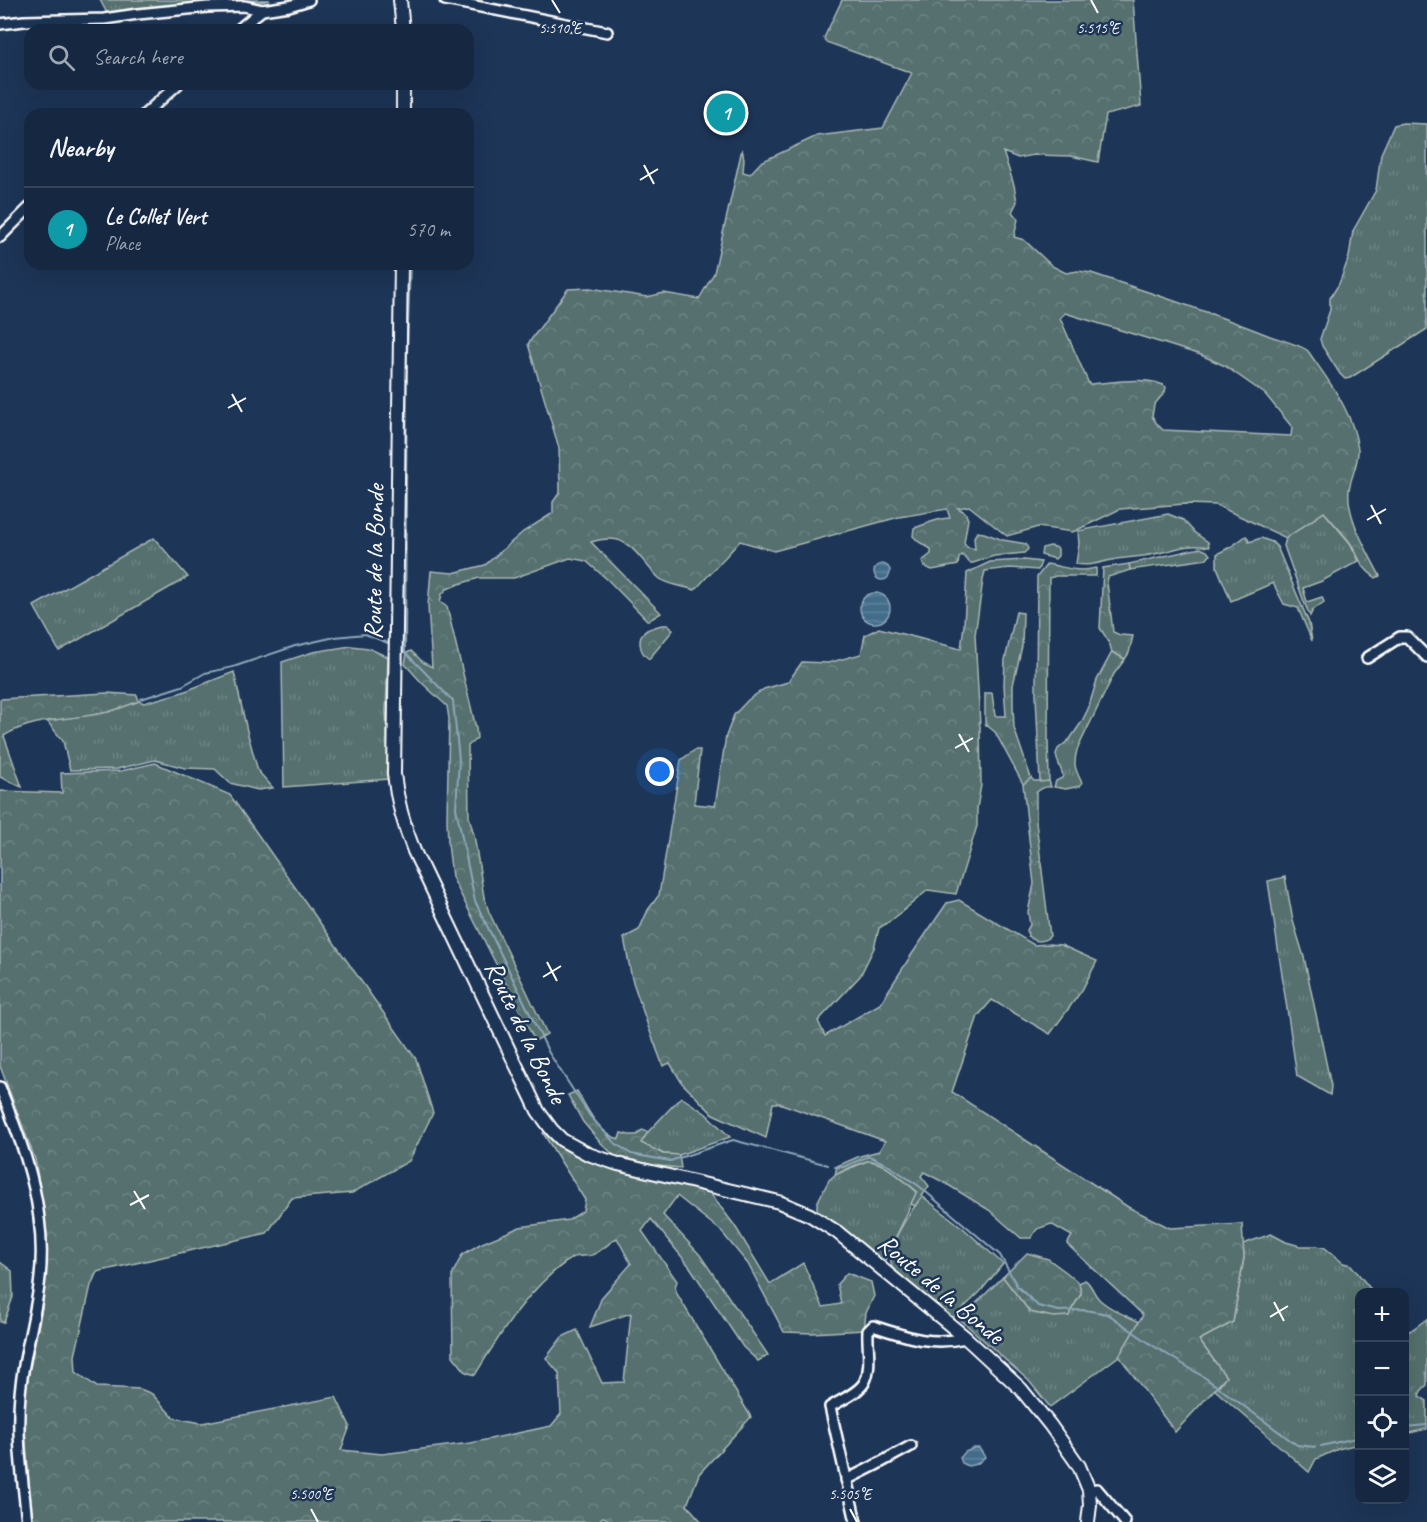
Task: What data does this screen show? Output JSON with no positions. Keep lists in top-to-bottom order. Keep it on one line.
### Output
{"streets":{"main road":["Route de la Bonde"]},"page":{"search":"Search here","pins":"1","heading":"Nearby","list":[{"mark":"1","name":"Le Collet Vert","note":"Place","value":"570 m"}],"map_buttons":["+","−"]},"coordinates":["5.510°E","5.515°E","5.500°E","5.505°E"]}
